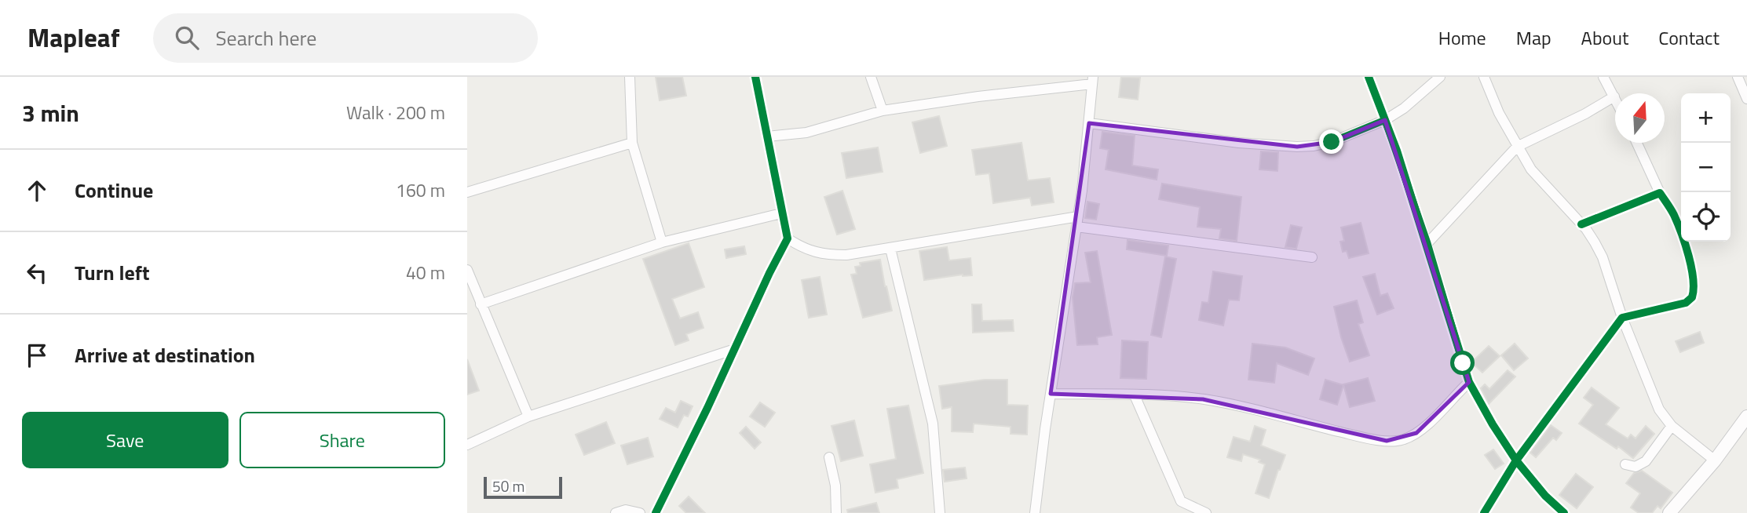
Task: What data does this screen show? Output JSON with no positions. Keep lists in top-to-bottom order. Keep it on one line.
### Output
{"scale_bar":"50 m","north":"top","page":{"header":"Mapleaf","search":"Search here","nav":["Home","Map","About","Contact"],"heading":["3 min","Walk · 200 m"],"map_buttons":["+","−"],"list":[["Continue","160 m"],["Turn left","40 m"],"Arrive at destination"],"buttons":["Save","Share"],"scale":"50 m"}}
